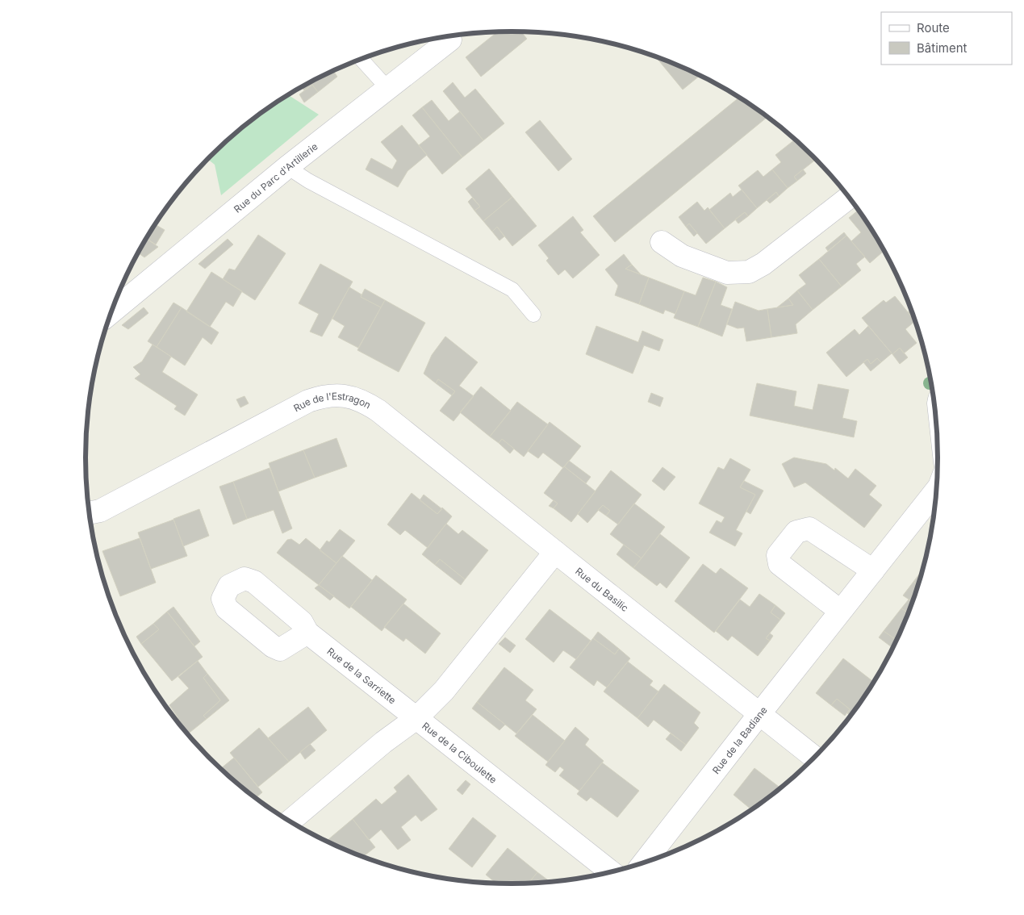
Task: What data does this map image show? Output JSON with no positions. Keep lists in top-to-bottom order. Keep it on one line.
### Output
{"streets":{"street":["Rue du Parc d'Artillerie","Rue de l'Estragon","Rue du Basilic","Rue de la Sarriette","Rue de la Badiane","Rue de la Ciboulette"]},"crossings":[["Rue de l'Estragon","Rue du Basilic"],["Rue du Basilic","Rue de la Badiane"],["Rue de la Sarriette","Rue de la Ciboulette"]],"legend":["Route","Bâtiment"]}
